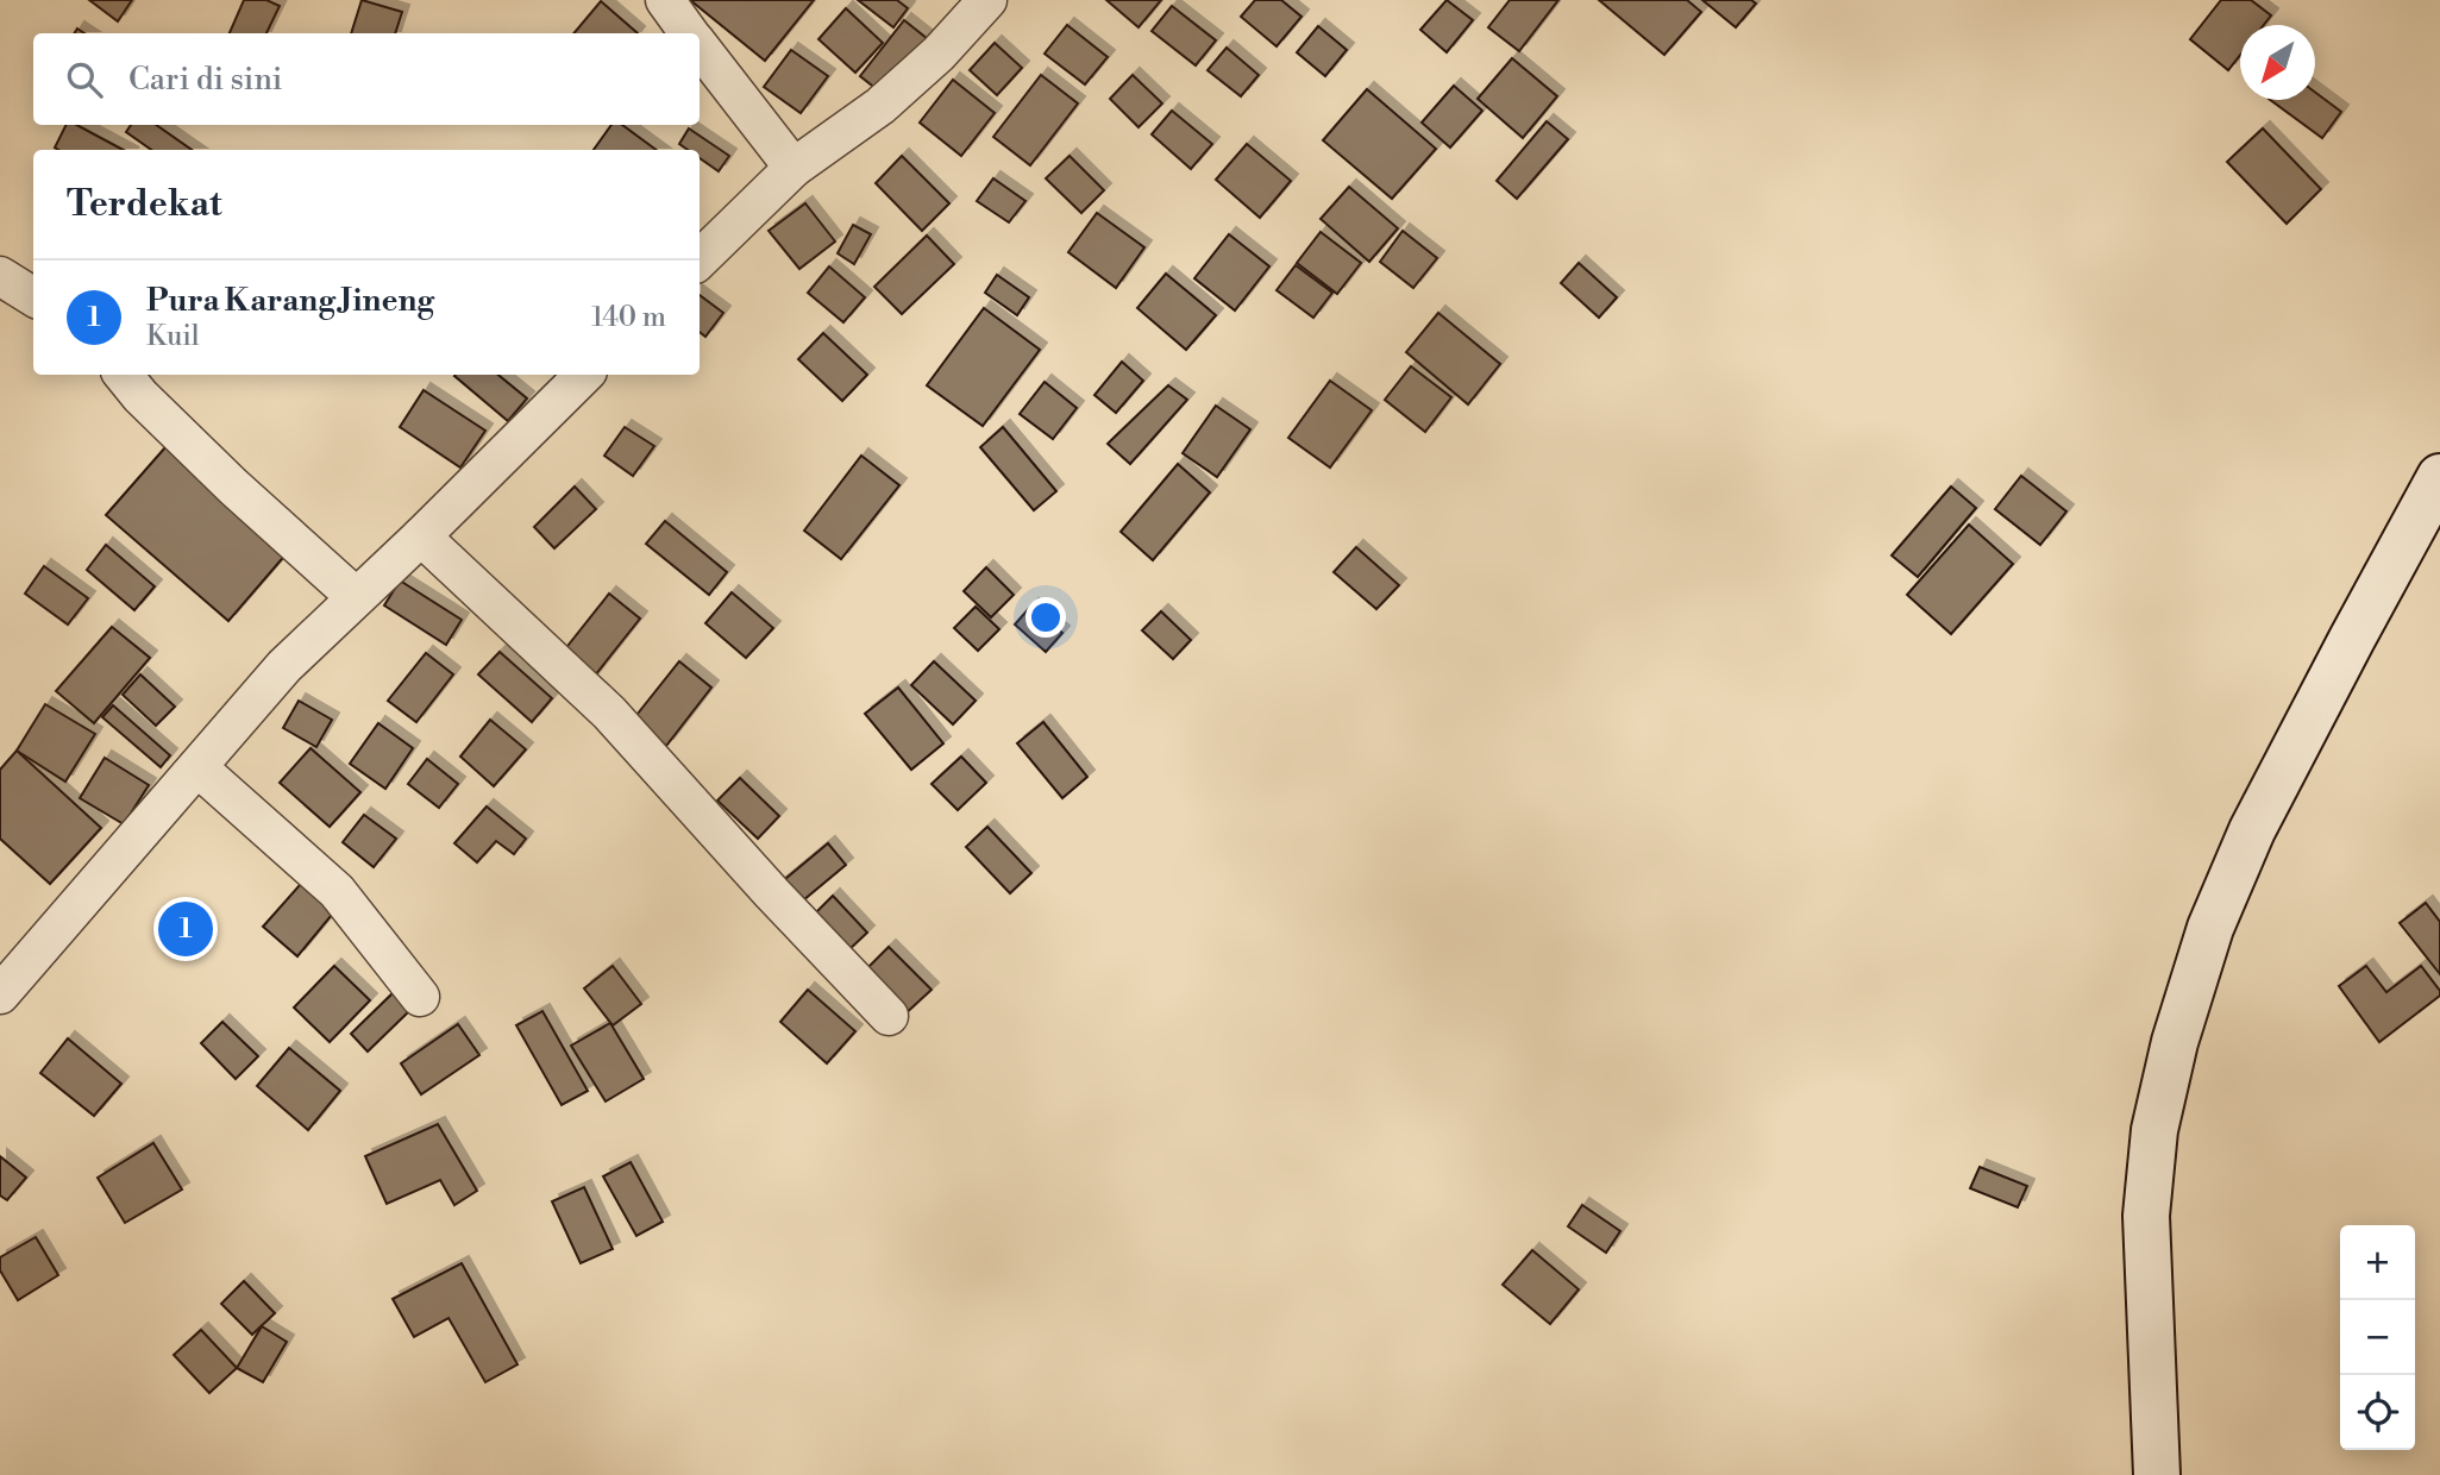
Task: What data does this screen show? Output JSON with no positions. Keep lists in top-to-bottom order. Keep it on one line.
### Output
{"north":"bottom left","page":{"search":"Cari di sini","heading":"Terdekat","list":[{"mark":"1","name":"Pura Karang Jineng","note":"Kuil","value":"140 m"}],"pins":"1","map_buttons":["+","−"]}}
